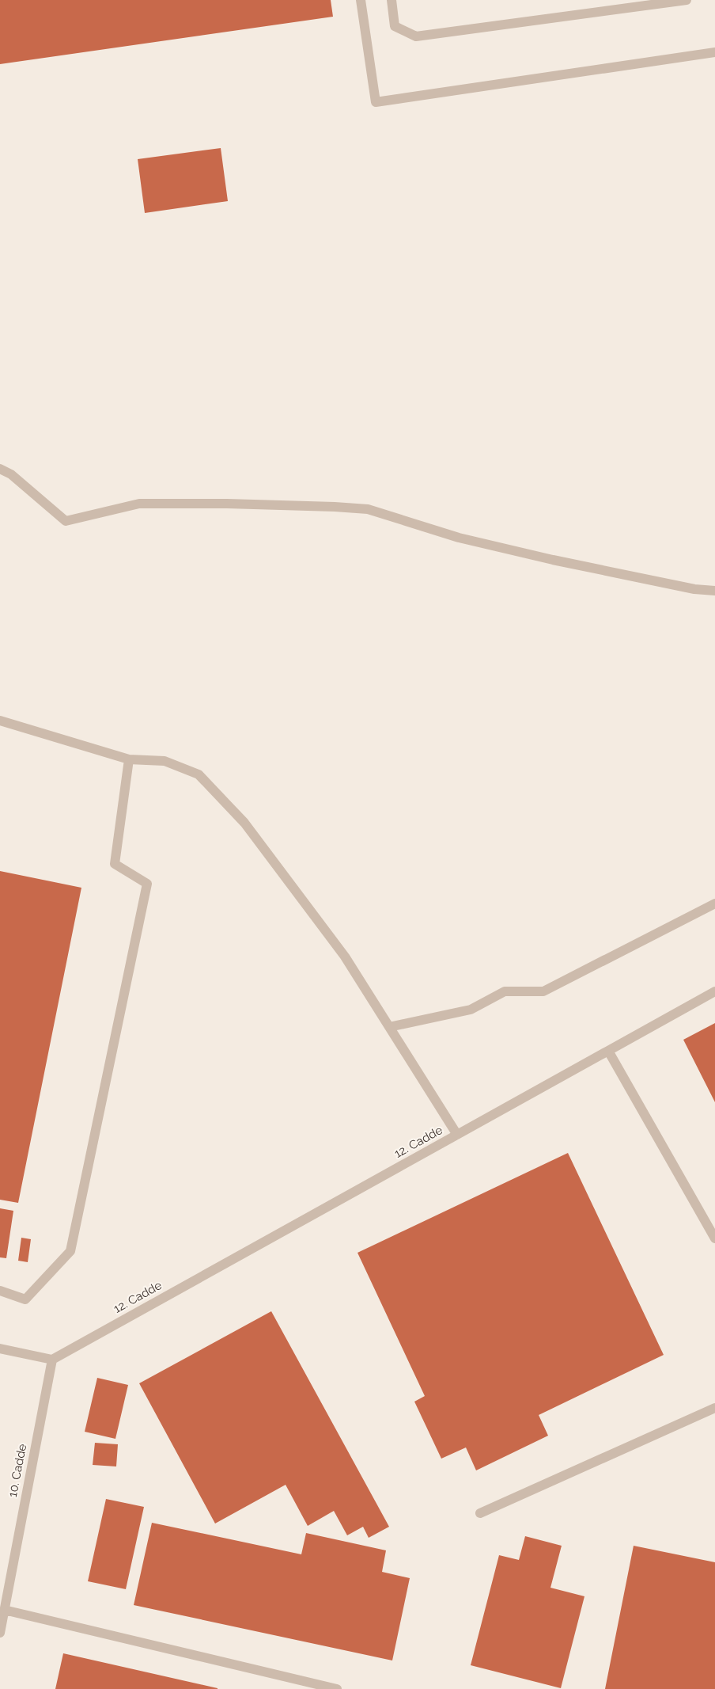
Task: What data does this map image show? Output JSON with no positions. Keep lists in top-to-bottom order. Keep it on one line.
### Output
{"streets":{"lane":["12. Cadde","10. Cadde"]},"crossings":[["12. Cadde","10. Cadde"]]}
